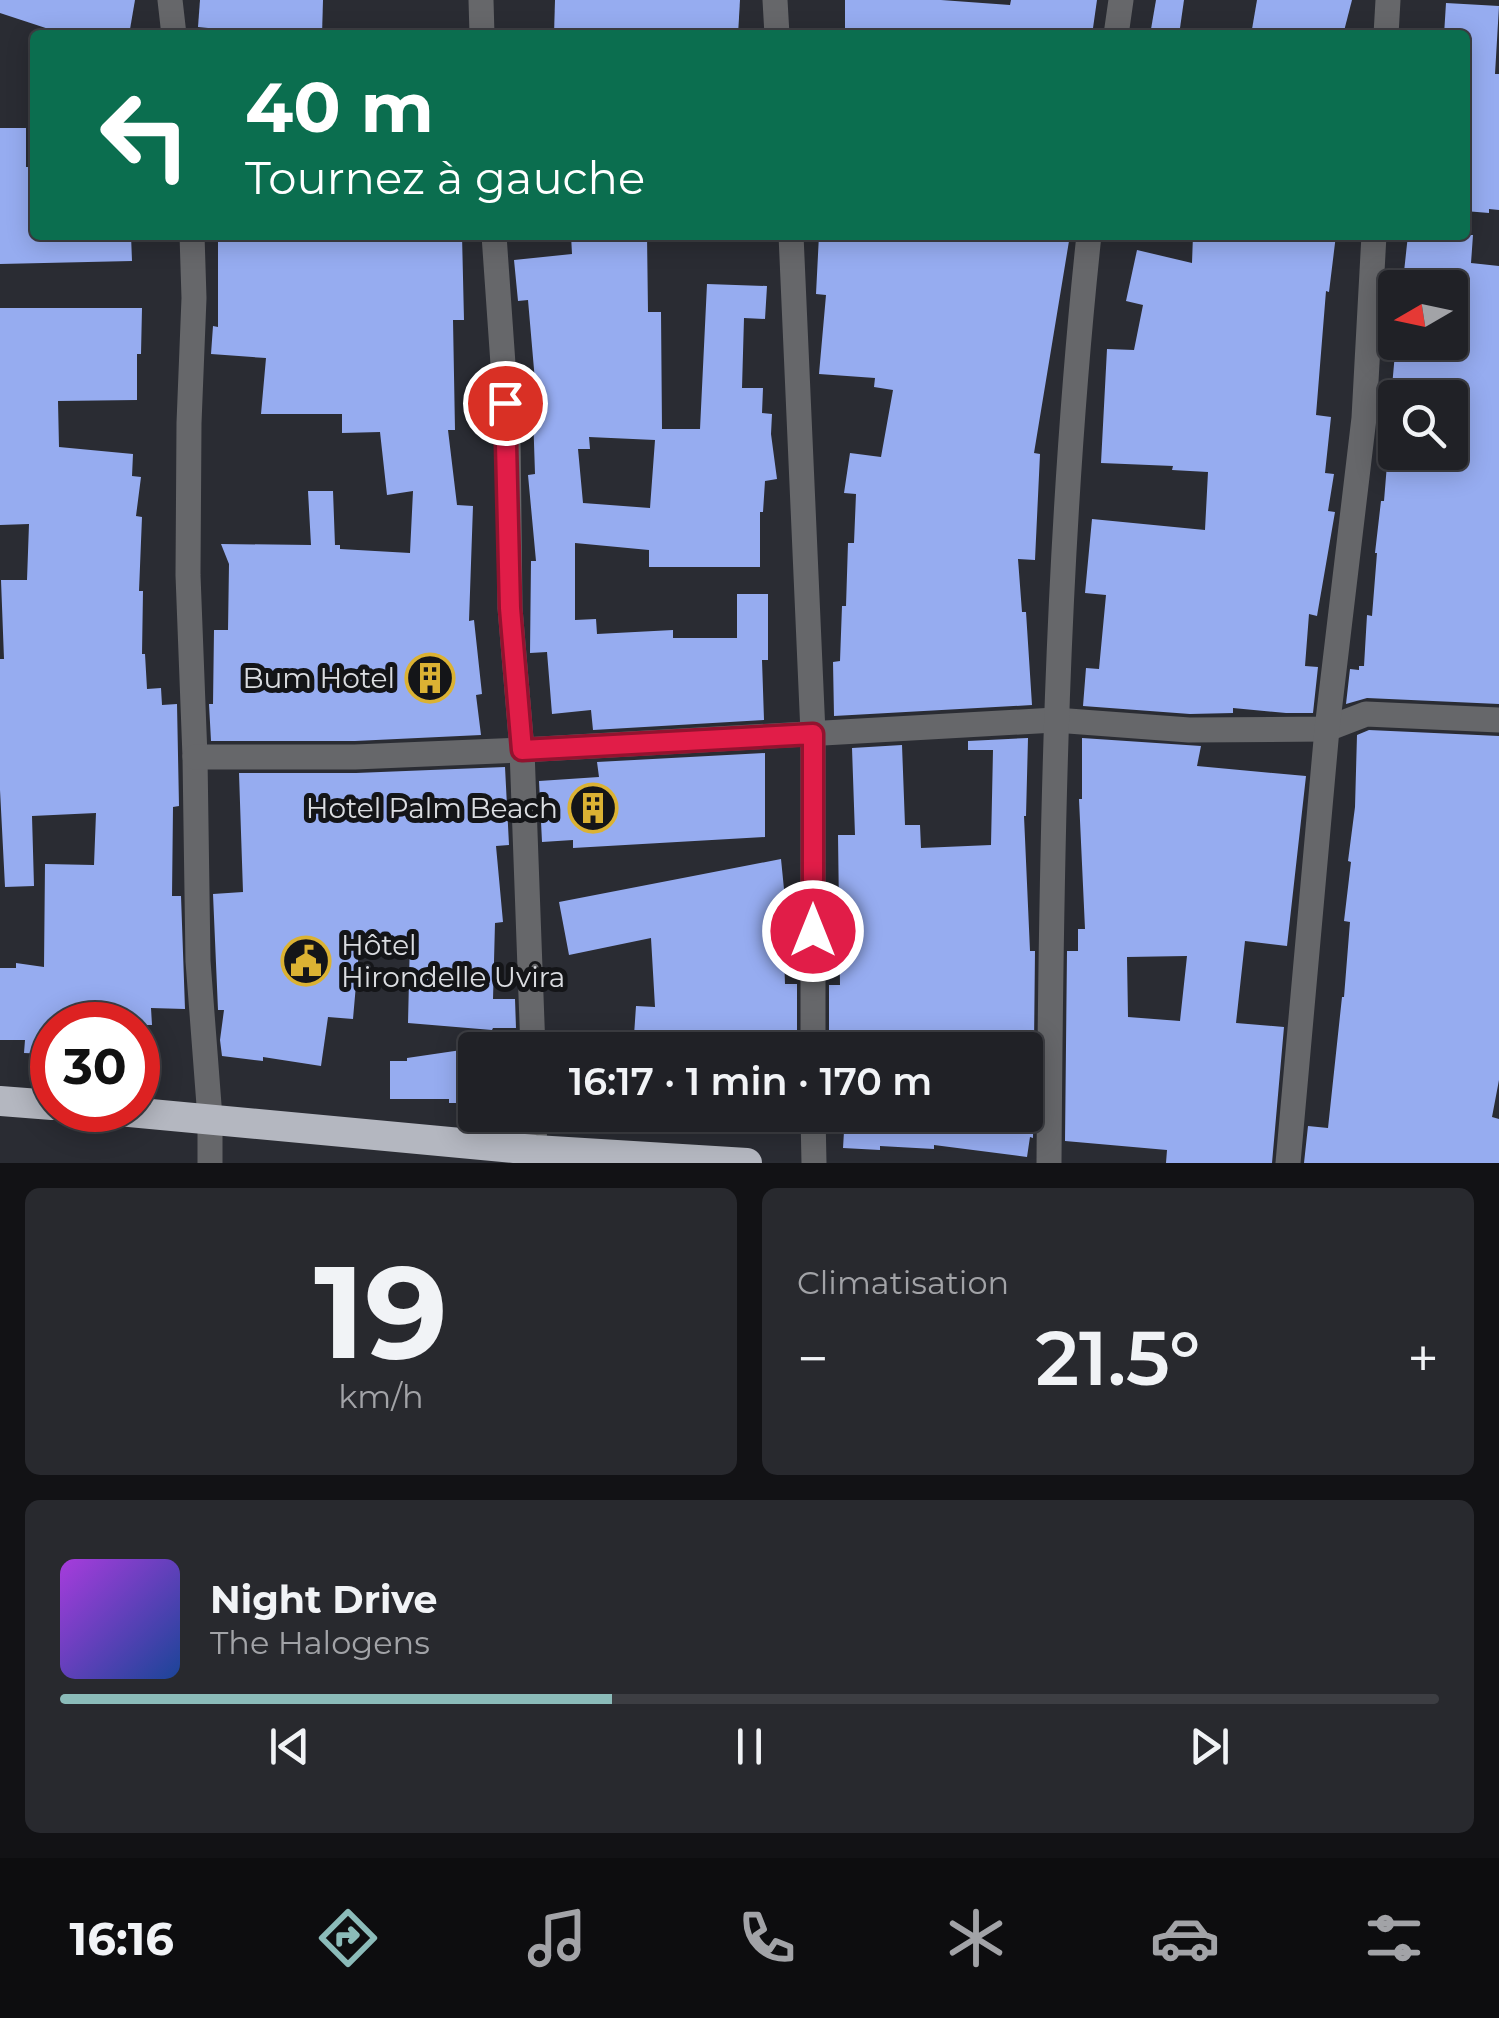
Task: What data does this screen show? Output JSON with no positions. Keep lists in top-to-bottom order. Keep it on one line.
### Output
{"places":{"building":["Bum Hotel","Hotel Palm Beach"],"public building":["Hôtel Hirondelle Uvira"]},"north":"left","page":{"turn":["40 m","Tournez à gauche"],"limit":"30","trip":"16:17 · 1 min · 170 m","tile":[["19","km/h"],"Climatisation"],"heat":["−","21.5°","+"],"song":["Night Drive","The Halogens"],"tabs":"16:16"}}
